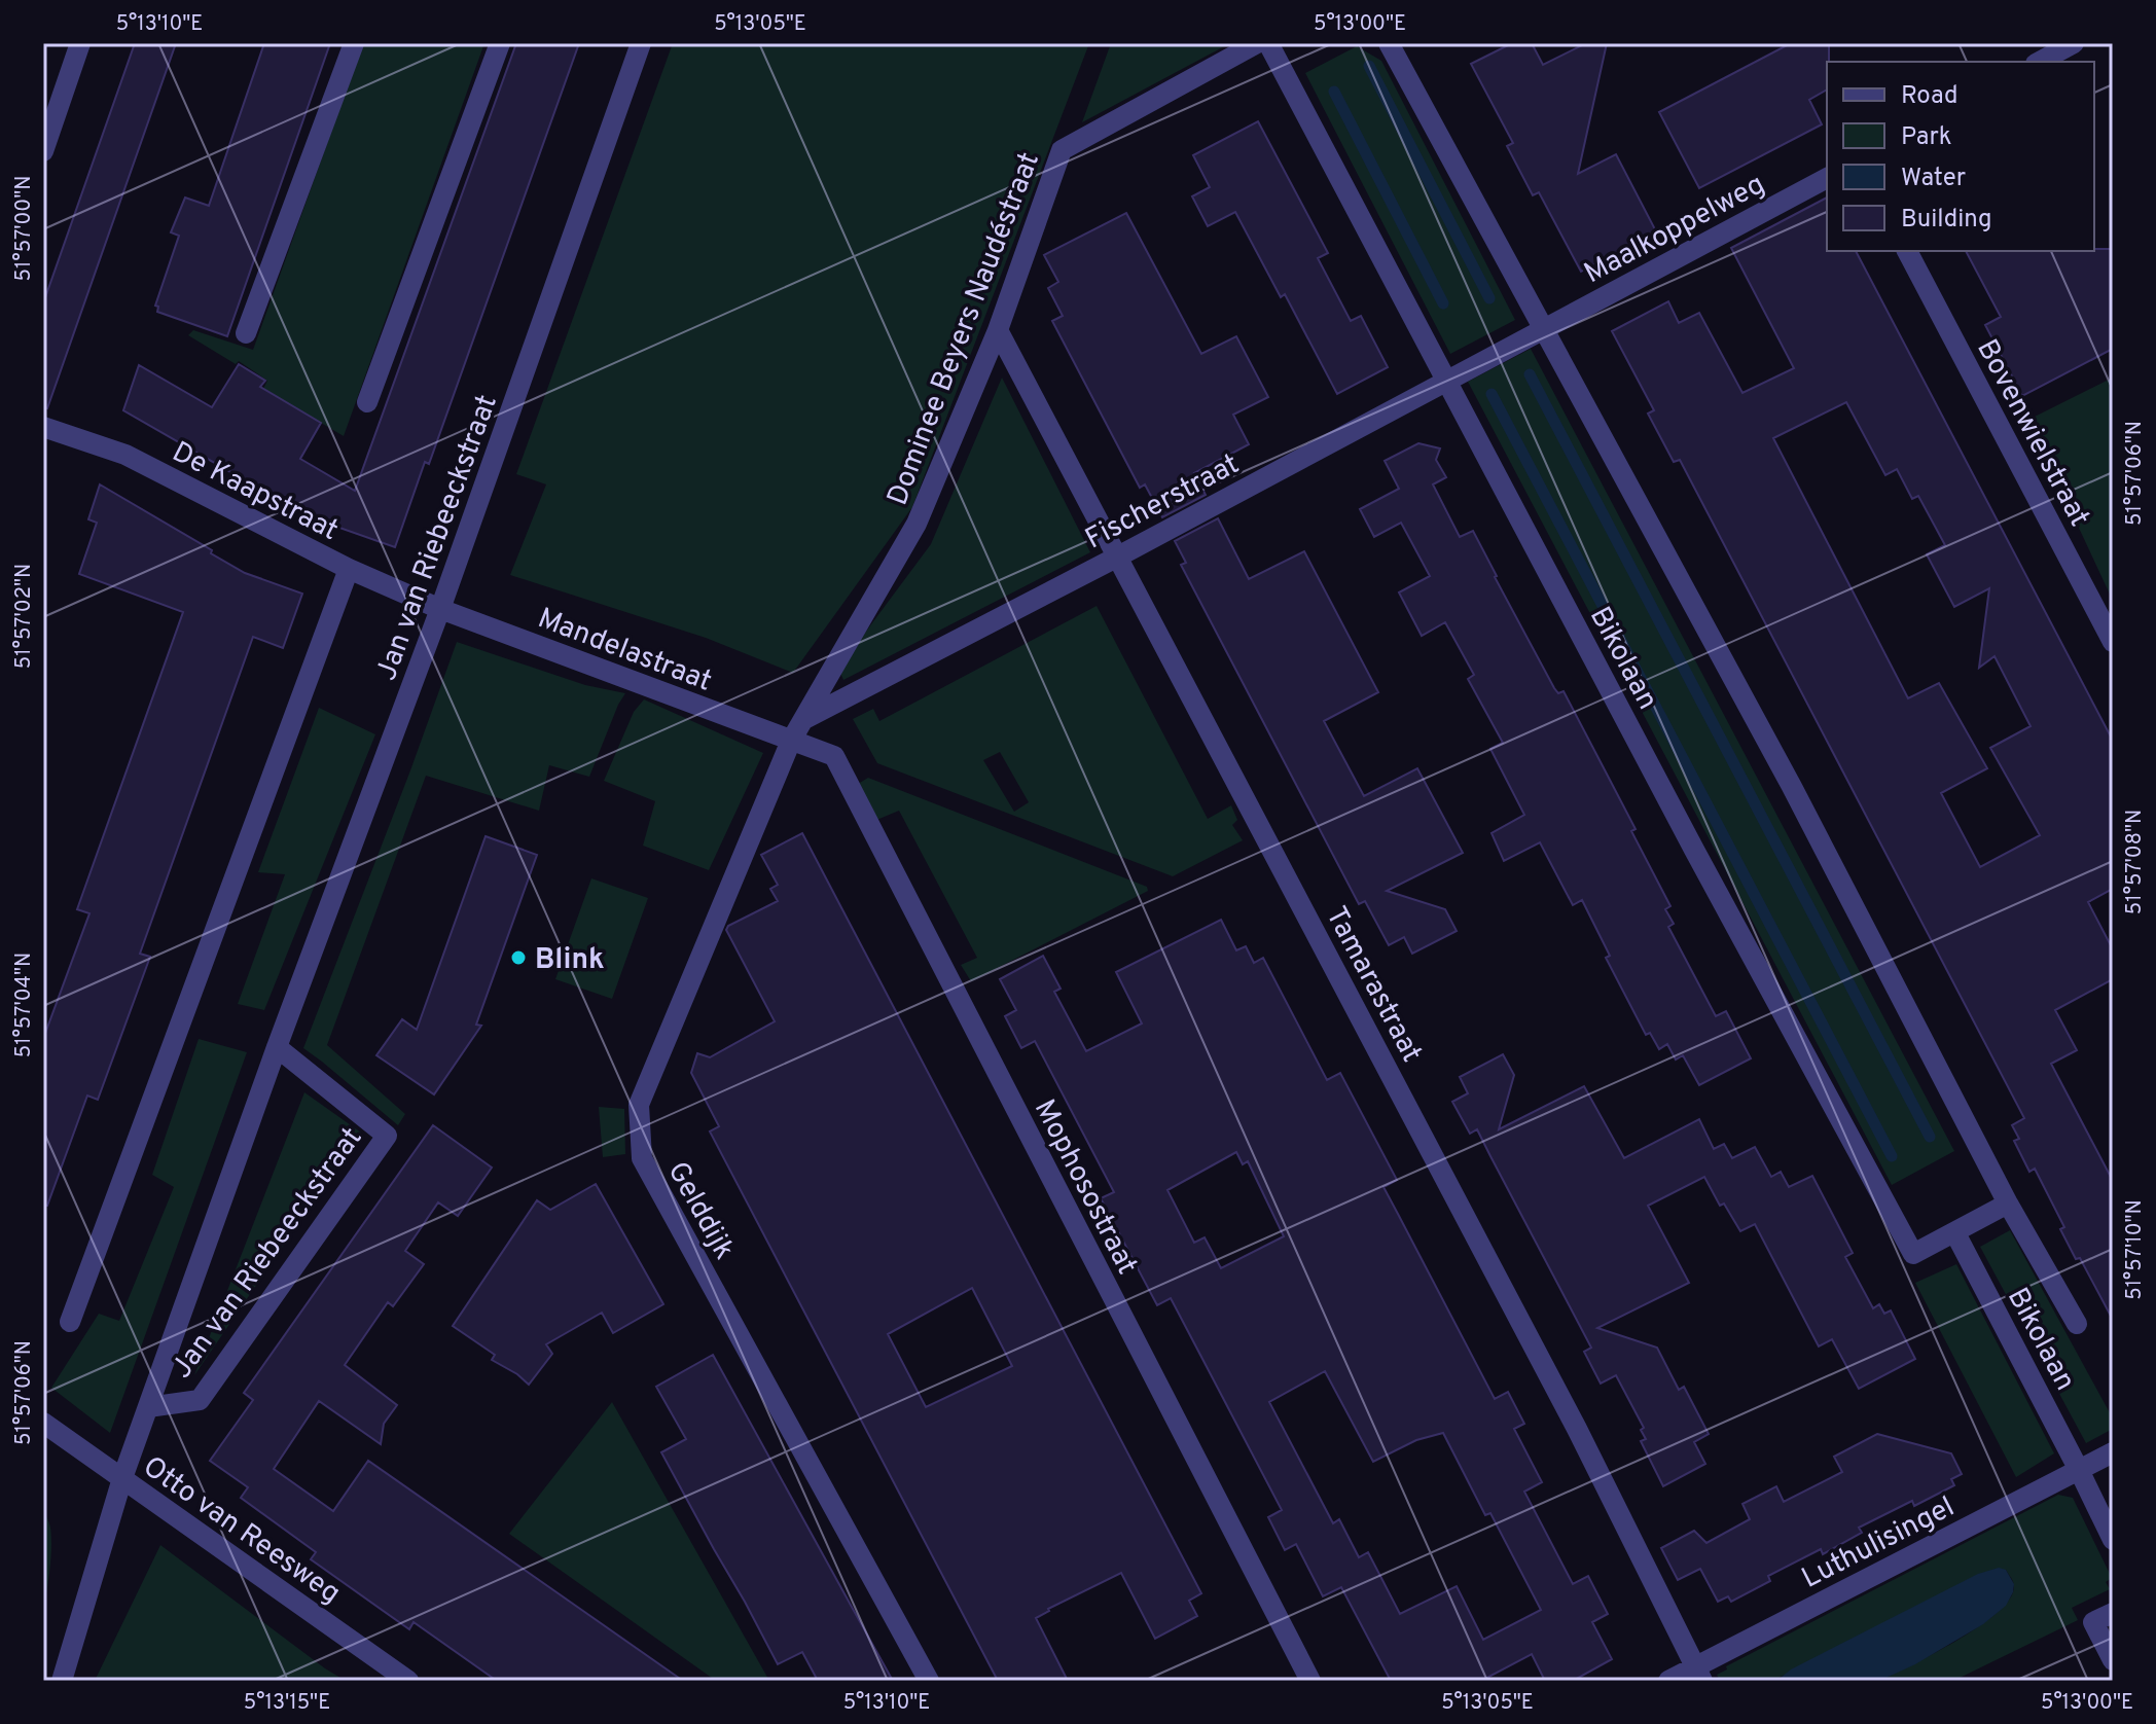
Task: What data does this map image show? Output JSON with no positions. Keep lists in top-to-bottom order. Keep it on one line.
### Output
{"streets":{"street":["Maalkoppelweg","Dominee Beyers Naudéstraat","Bovenwielstraat","De Kaapstraat","Fischerstraat","Jan van Riebeeckstraat","Mandelastraat","Bikolaan","Tamarastraat","Mophosostraat","Gelddijk","Otto van Reesweg","Luthulisingel"]},"crossings":[["Maalkoppelweg","Fischerstraat"],["Maalkoppelweg","Bikolaan"],["Dominee Beyers Naudéstraat","Fischerstraat"],["Dominee Beyers Naudéstraat","Mandelastraat"],["Dominee Beyers Naudéstraat","Tamarastraat"],["Dominee Beyers Naudéstraat","Mophosostraat"],["Dominee Beyers Naudéstraat","Gelddijk"],["De Kaapstraat","Jan van Riebeeckstraat"],["De Kaapstraat","Mandelastraat"],["Fischerstraat","Bikolaan"],["Fischerstraat","Tamarastraat"],["Jan van Riebeeckstraat","Mandelastraat"],["Jan van Riebeeckstraat","Otto van Reesweg"],["Mandelastraat","Mophosostraat"],["Mandelastraat","Gelddijk"],["Bikolaan","Luthulisingel"],["Tamarastraat","Luthulisingel"],["Mophosostraat","Gelddijk"]],"places":["Blink"],"legend":["Road","Park","Water","Building"],"coordinates":["5°13'10\"E","5°13'05\"E","5°13'00\"E","51°57'00\"N","51°57'06\"N","51°57'02\"N","51°57'08\"N","51°57'04\"N","51°57'10\"N","5°13'15\"E"]}
